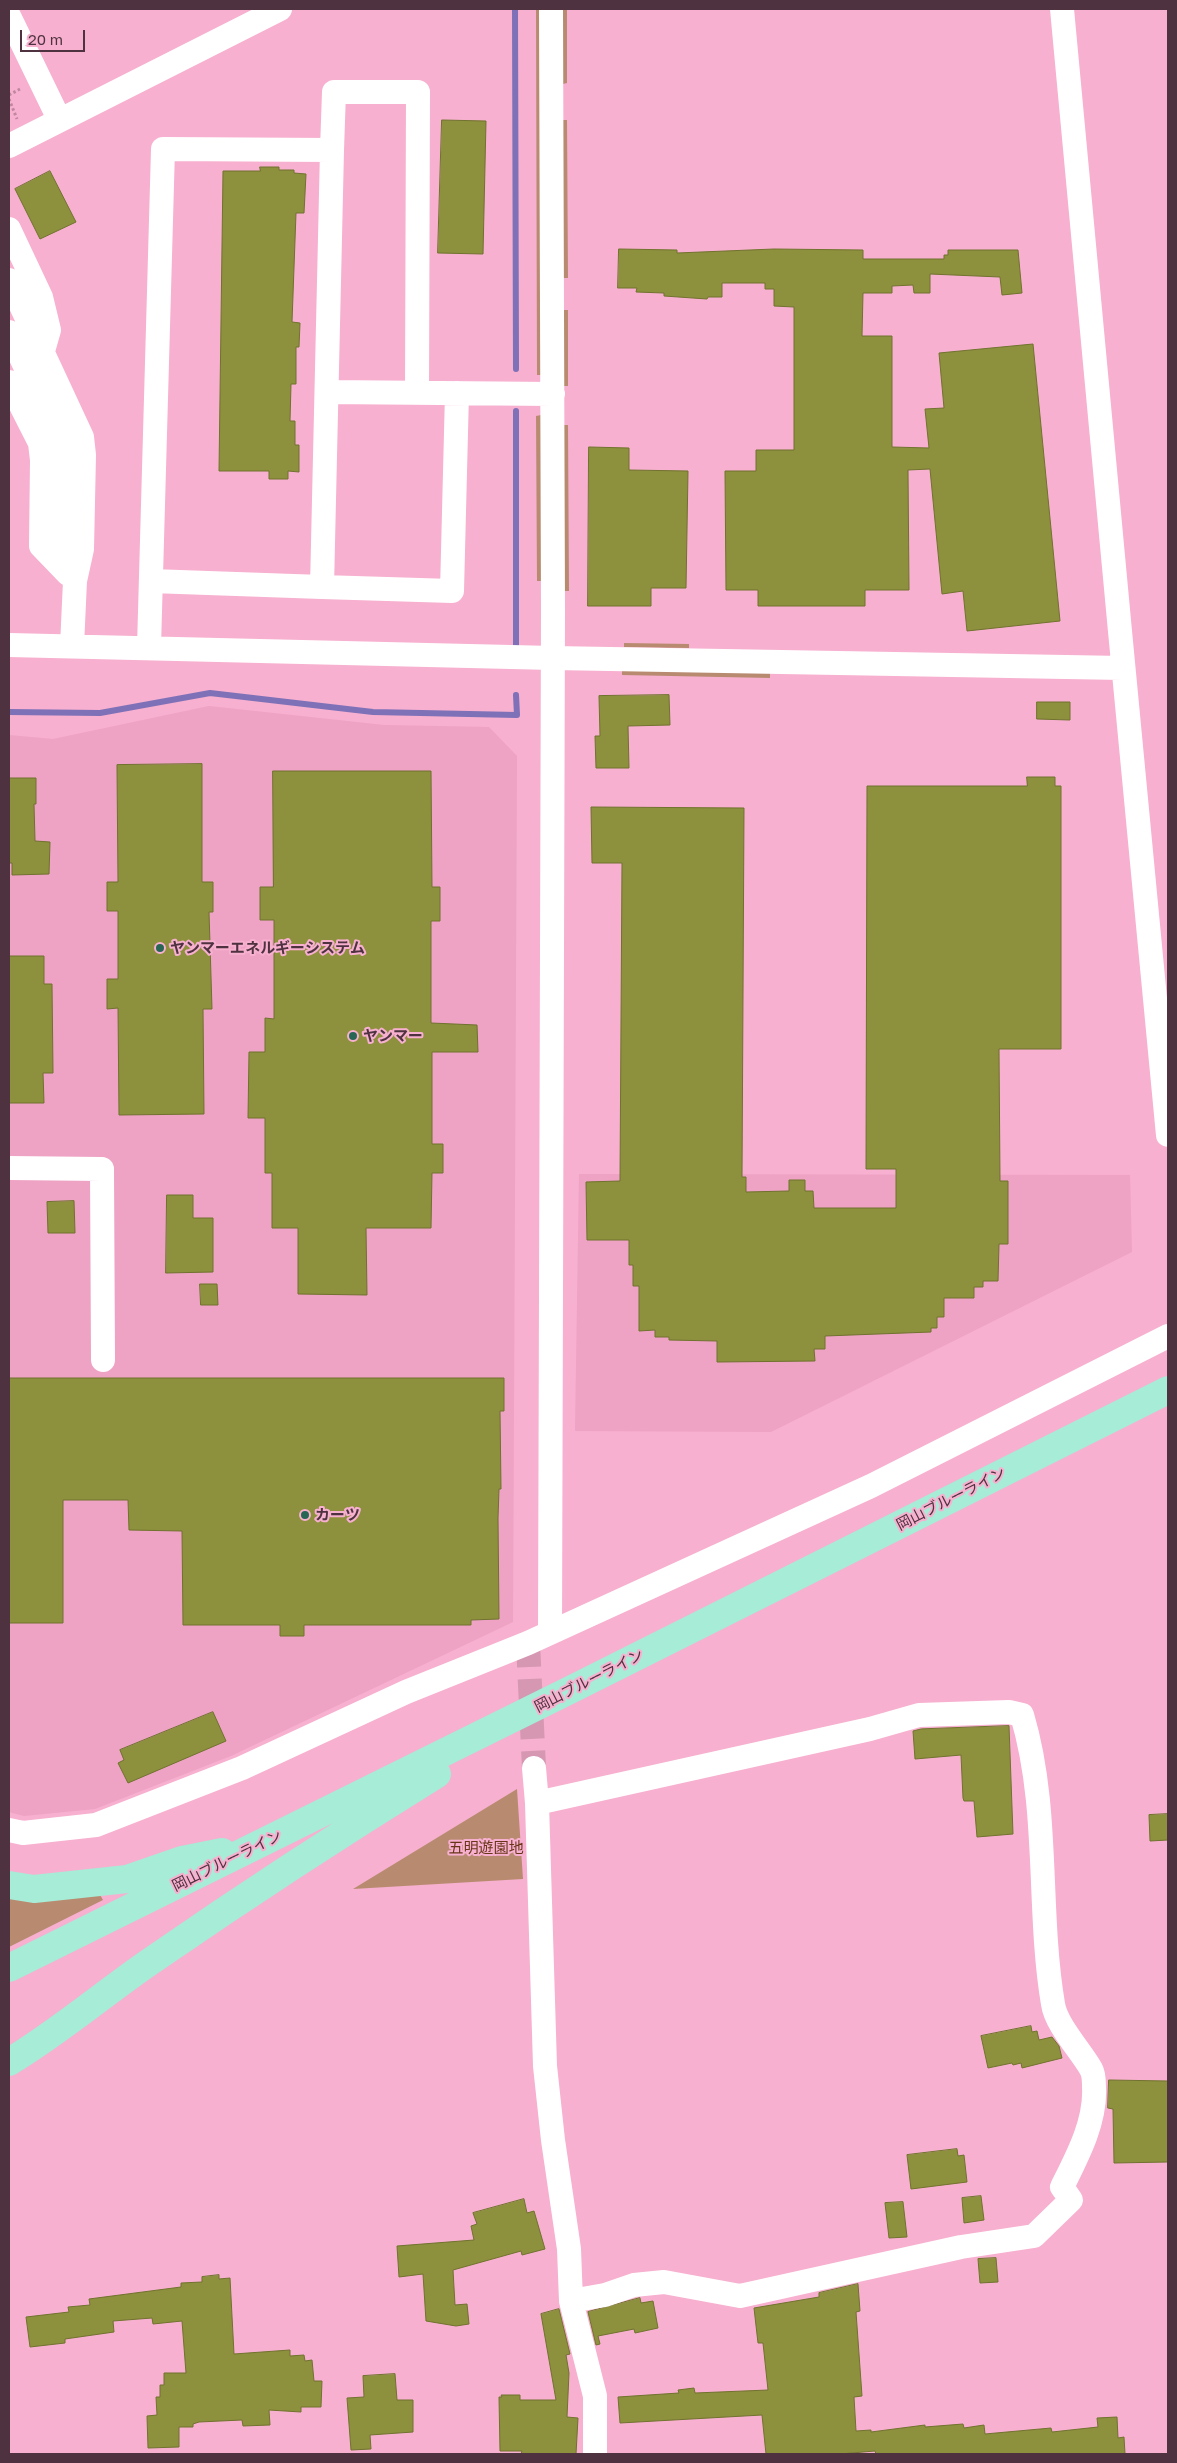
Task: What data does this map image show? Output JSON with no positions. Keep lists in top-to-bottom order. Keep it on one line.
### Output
{"streets":{"main road":["岡山ブルーライン"]},"parks":["五明遊園地"],"places":["ヤンマーエネルギーシステム","ヤンマー","カーツ"],"scale_bar":"20 m"}
